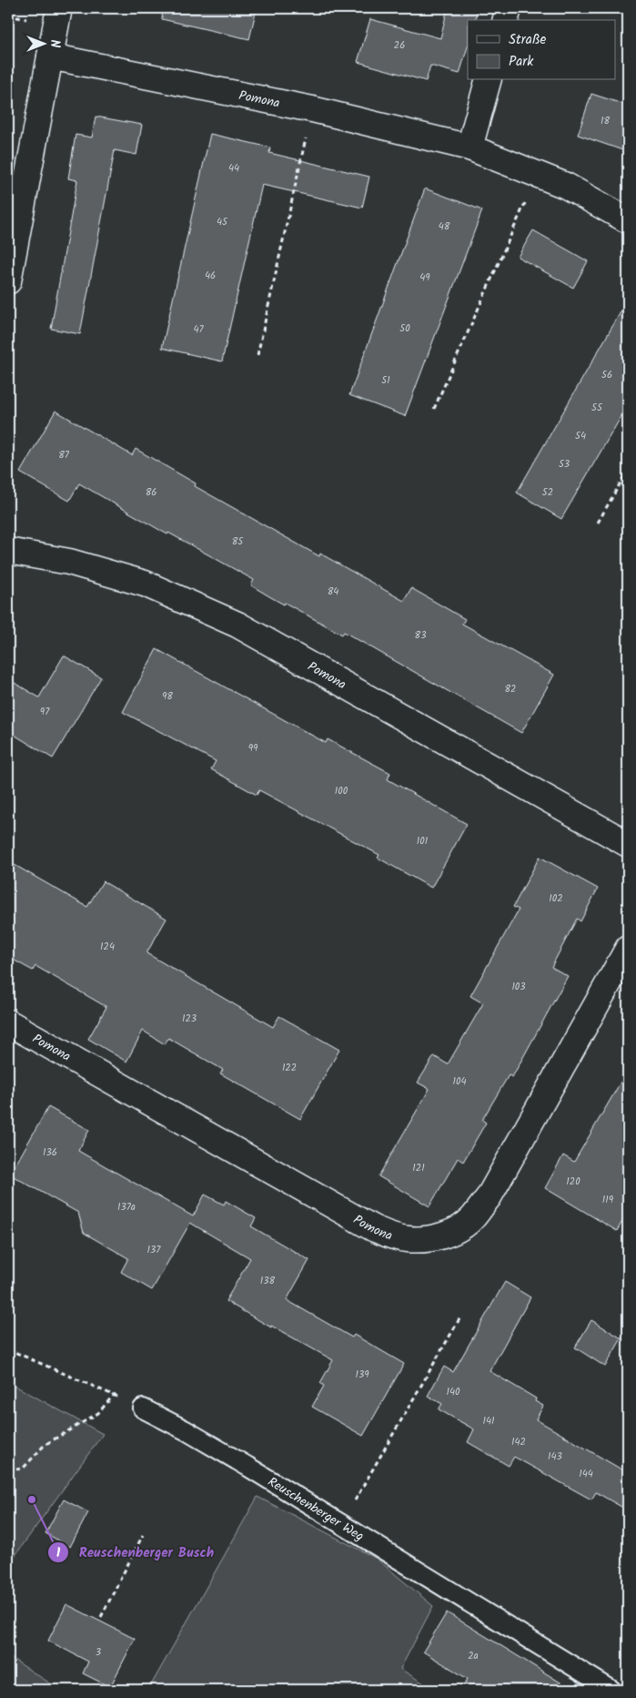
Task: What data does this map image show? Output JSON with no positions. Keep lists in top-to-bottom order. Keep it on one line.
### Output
{"streets":{"street":["Pomona"],"lane":["Reuschenberger Weg"]},"places":["Reuschenberger Busch"],"house_numbers":["26","18","44","45","48","46","49","50","47","56","51","55","54","87","53","86","52","85","84","83","82","98","97","99","100","101","102","124","103","123","122","104","136","121","120","119","137a","137","138","139","140","141","142","143","144","3","2a"],"legend":["Straße","Park"],"north":"right"}
